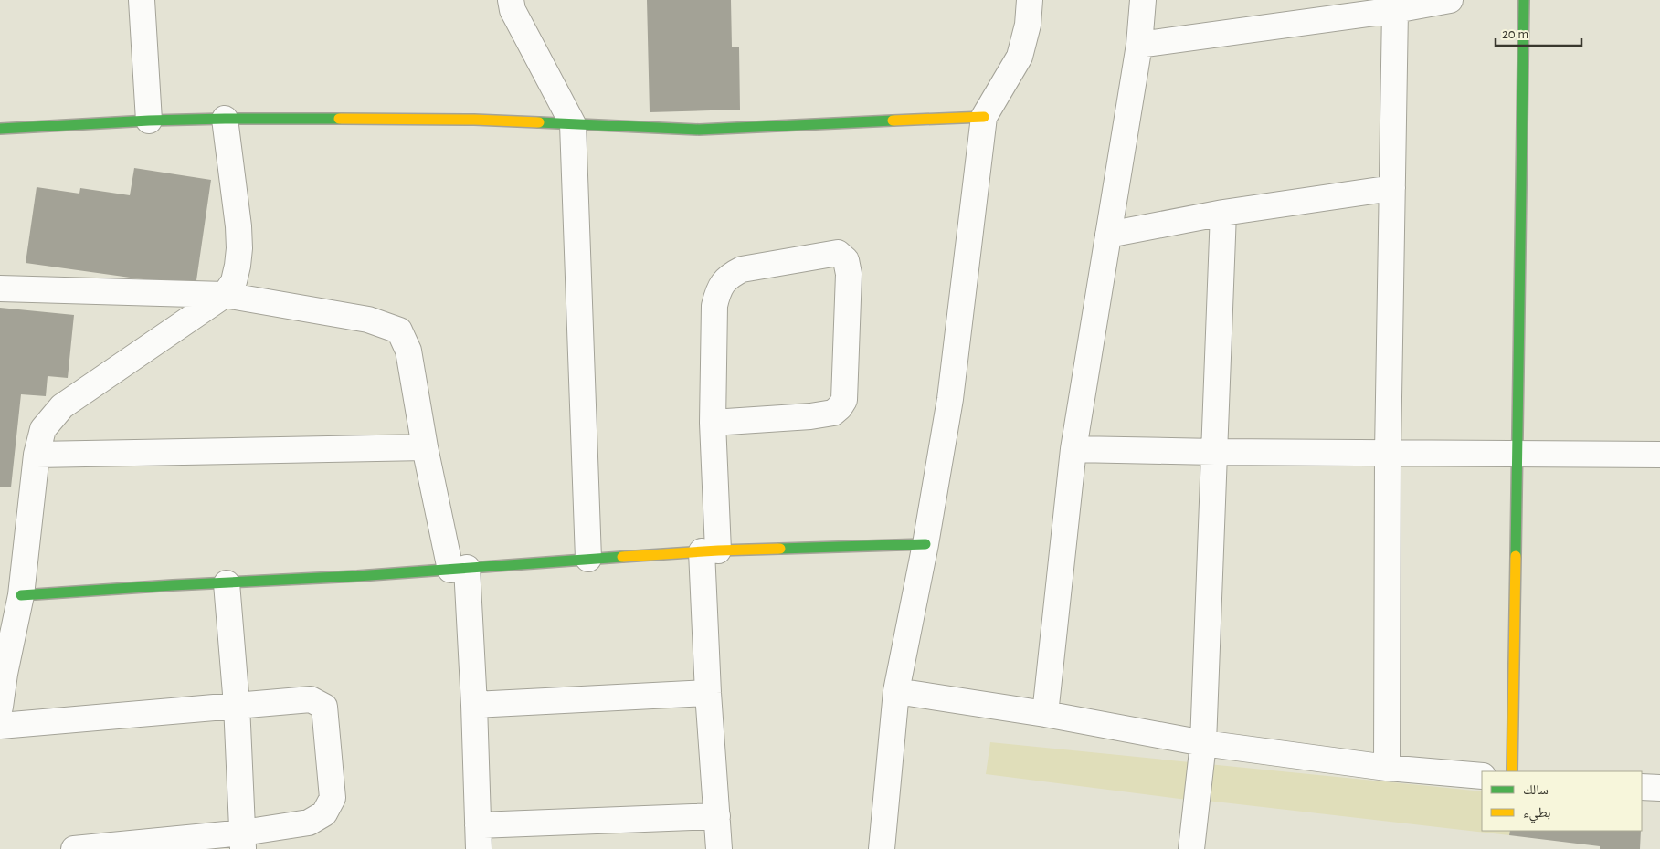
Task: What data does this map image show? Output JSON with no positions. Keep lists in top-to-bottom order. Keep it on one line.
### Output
{"legend":["سالك","بطيء"],"scale_bar":"20 m"}
